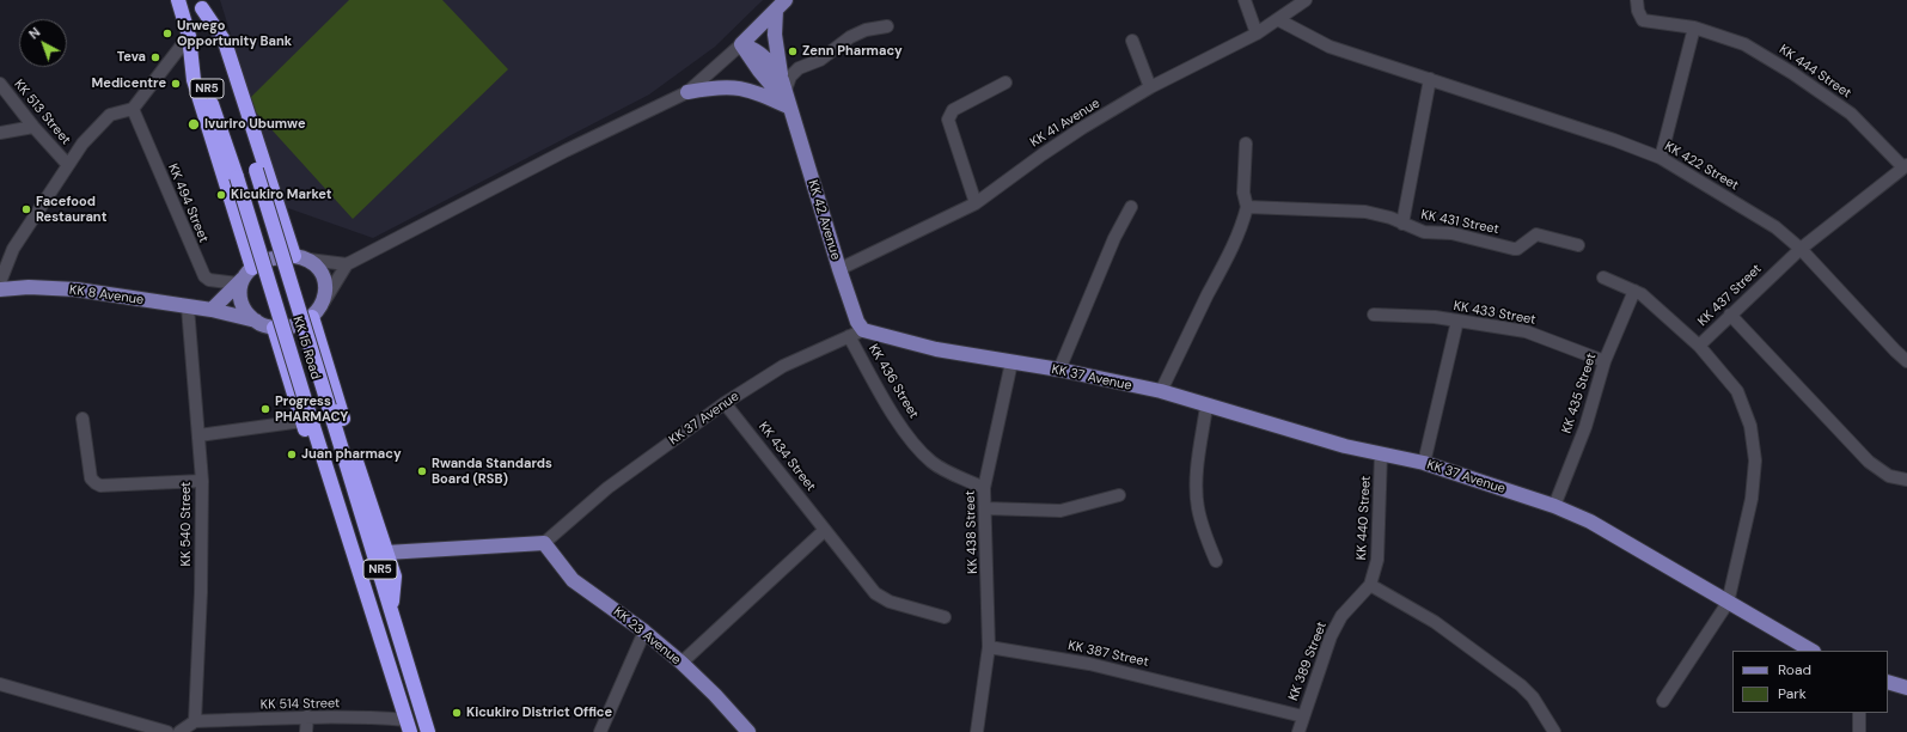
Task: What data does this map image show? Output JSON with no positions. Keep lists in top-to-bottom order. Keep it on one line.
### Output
{"streets":{"highway":["NR5","KK 15 Road"],"main road":["KK 42 Avenue","KK 8 Avenue","KK 37 Avenue","KK 23 Avenue"],"street":["KK 444 Street","KK 513 Street","KK 41 Avenue","KK 422 Street","KK 494 Street","KK 431 Street","KK 437 Street","KK 433 Street","KK 436 Street","KK 435 Street","KK 434 Street","KK 440 Street","KK 540 Street","KK 438 Street","KK 387 Street","KK 389 Street","KK 514 Street"]},"crossings":[["KK 444 Street","KK 437 Street"],["KK 41 Avenue","KK 422 Street"],["KK 41 Avenue","KK 42 Avenue"],["KK 422 Street","KK 437 Street"],["KK 494 Street","KK 8 Avenue"],["KK 42 Avenue","KK 37 Avenue"],["KK 8 Avenue","KK 540 Street"],["KK 437 Street","KK 37 Avenue"],["KK 433 Street","KK 435 Street"],["KK 15 Road","KK 514 Street"],["KK 37 Avenue","KK 436 Street"],["KK 37 Avenue","KK 435 Street"],["KK 37 Avenue","KK 434 Street"],["KK 37 Avenue","KK 440 Street"],["KK 37 Avenue","KK 438 Street"],["KK 37 Avenue","KK 23 Avenue"],["KK 436 Street","KK 438 Street"],["KK 440 Street","KK 389 Street"],["KK 540 Street","KK 514 Street"],["KK 438 Street","KK 387 Street"],["KK 387 Street","KK 389 Street"]],"places":["Urwego Opportunity Bank","Zenn Pharmacy","Teva","Medicentre","Ivuriro Ubumwe","Kicukiro Market","Facefood Restaurant","Progress PHARMACY","Juan pharmacy","Rwanda Standards Board (RSB)","Kicukiro District Office"],"legend":["Road","Park"],"north":"top left"}
